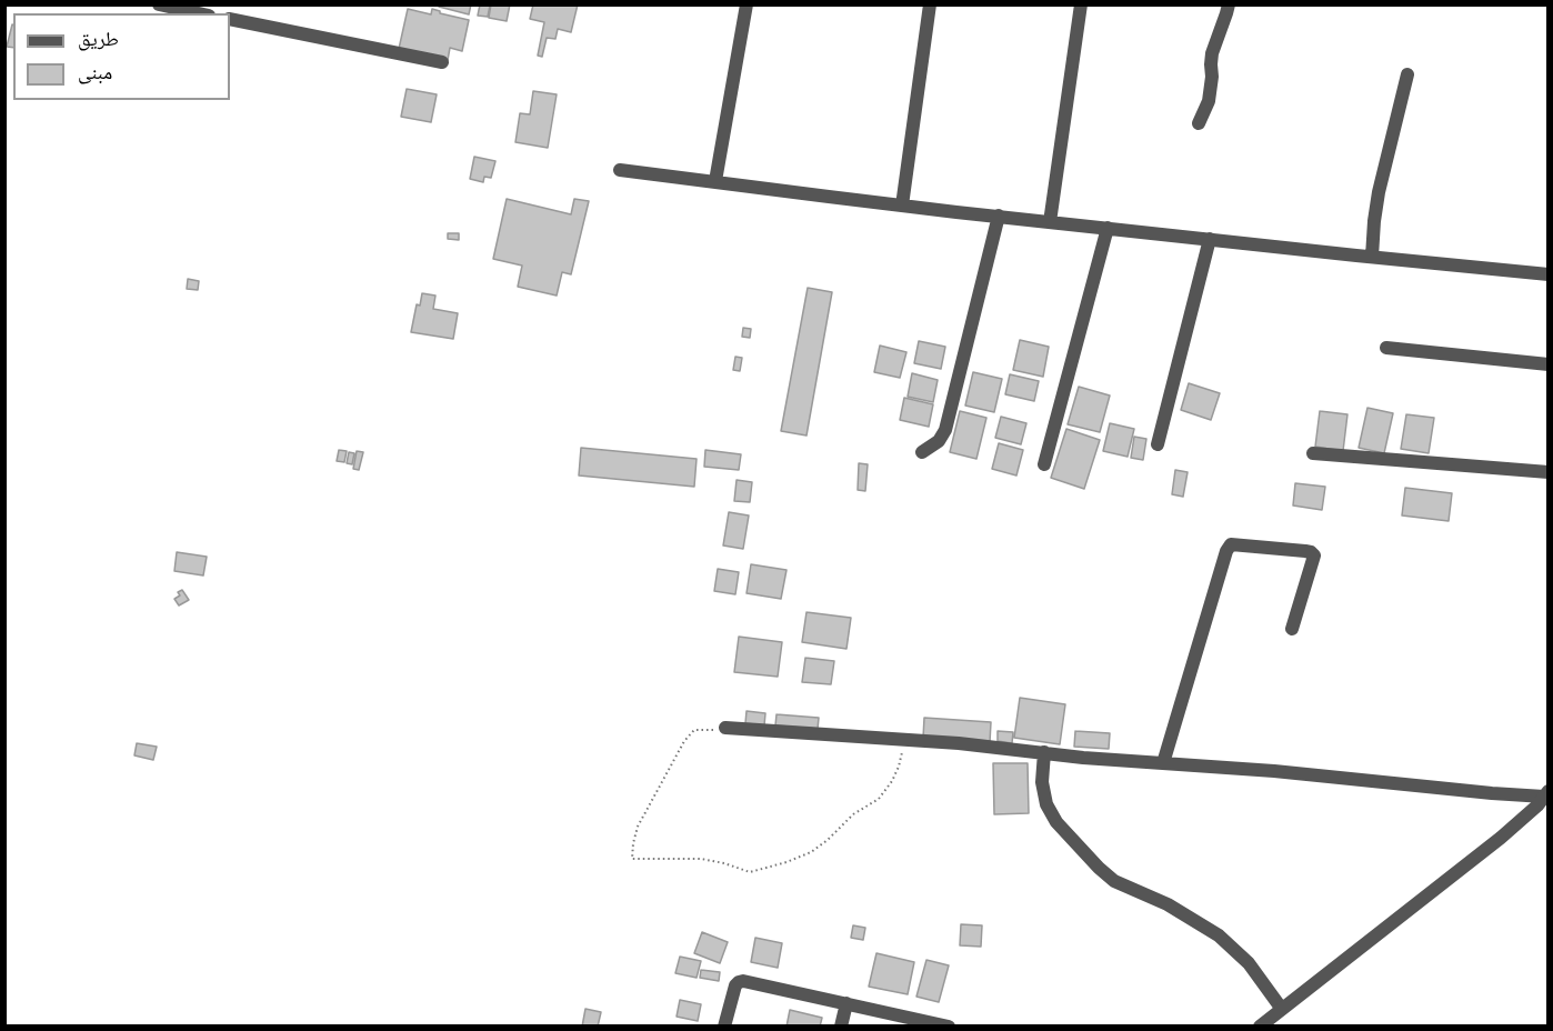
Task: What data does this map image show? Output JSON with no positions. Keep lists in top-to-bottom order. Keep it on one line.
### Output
{"legend":["طريق","مبنى"]}
